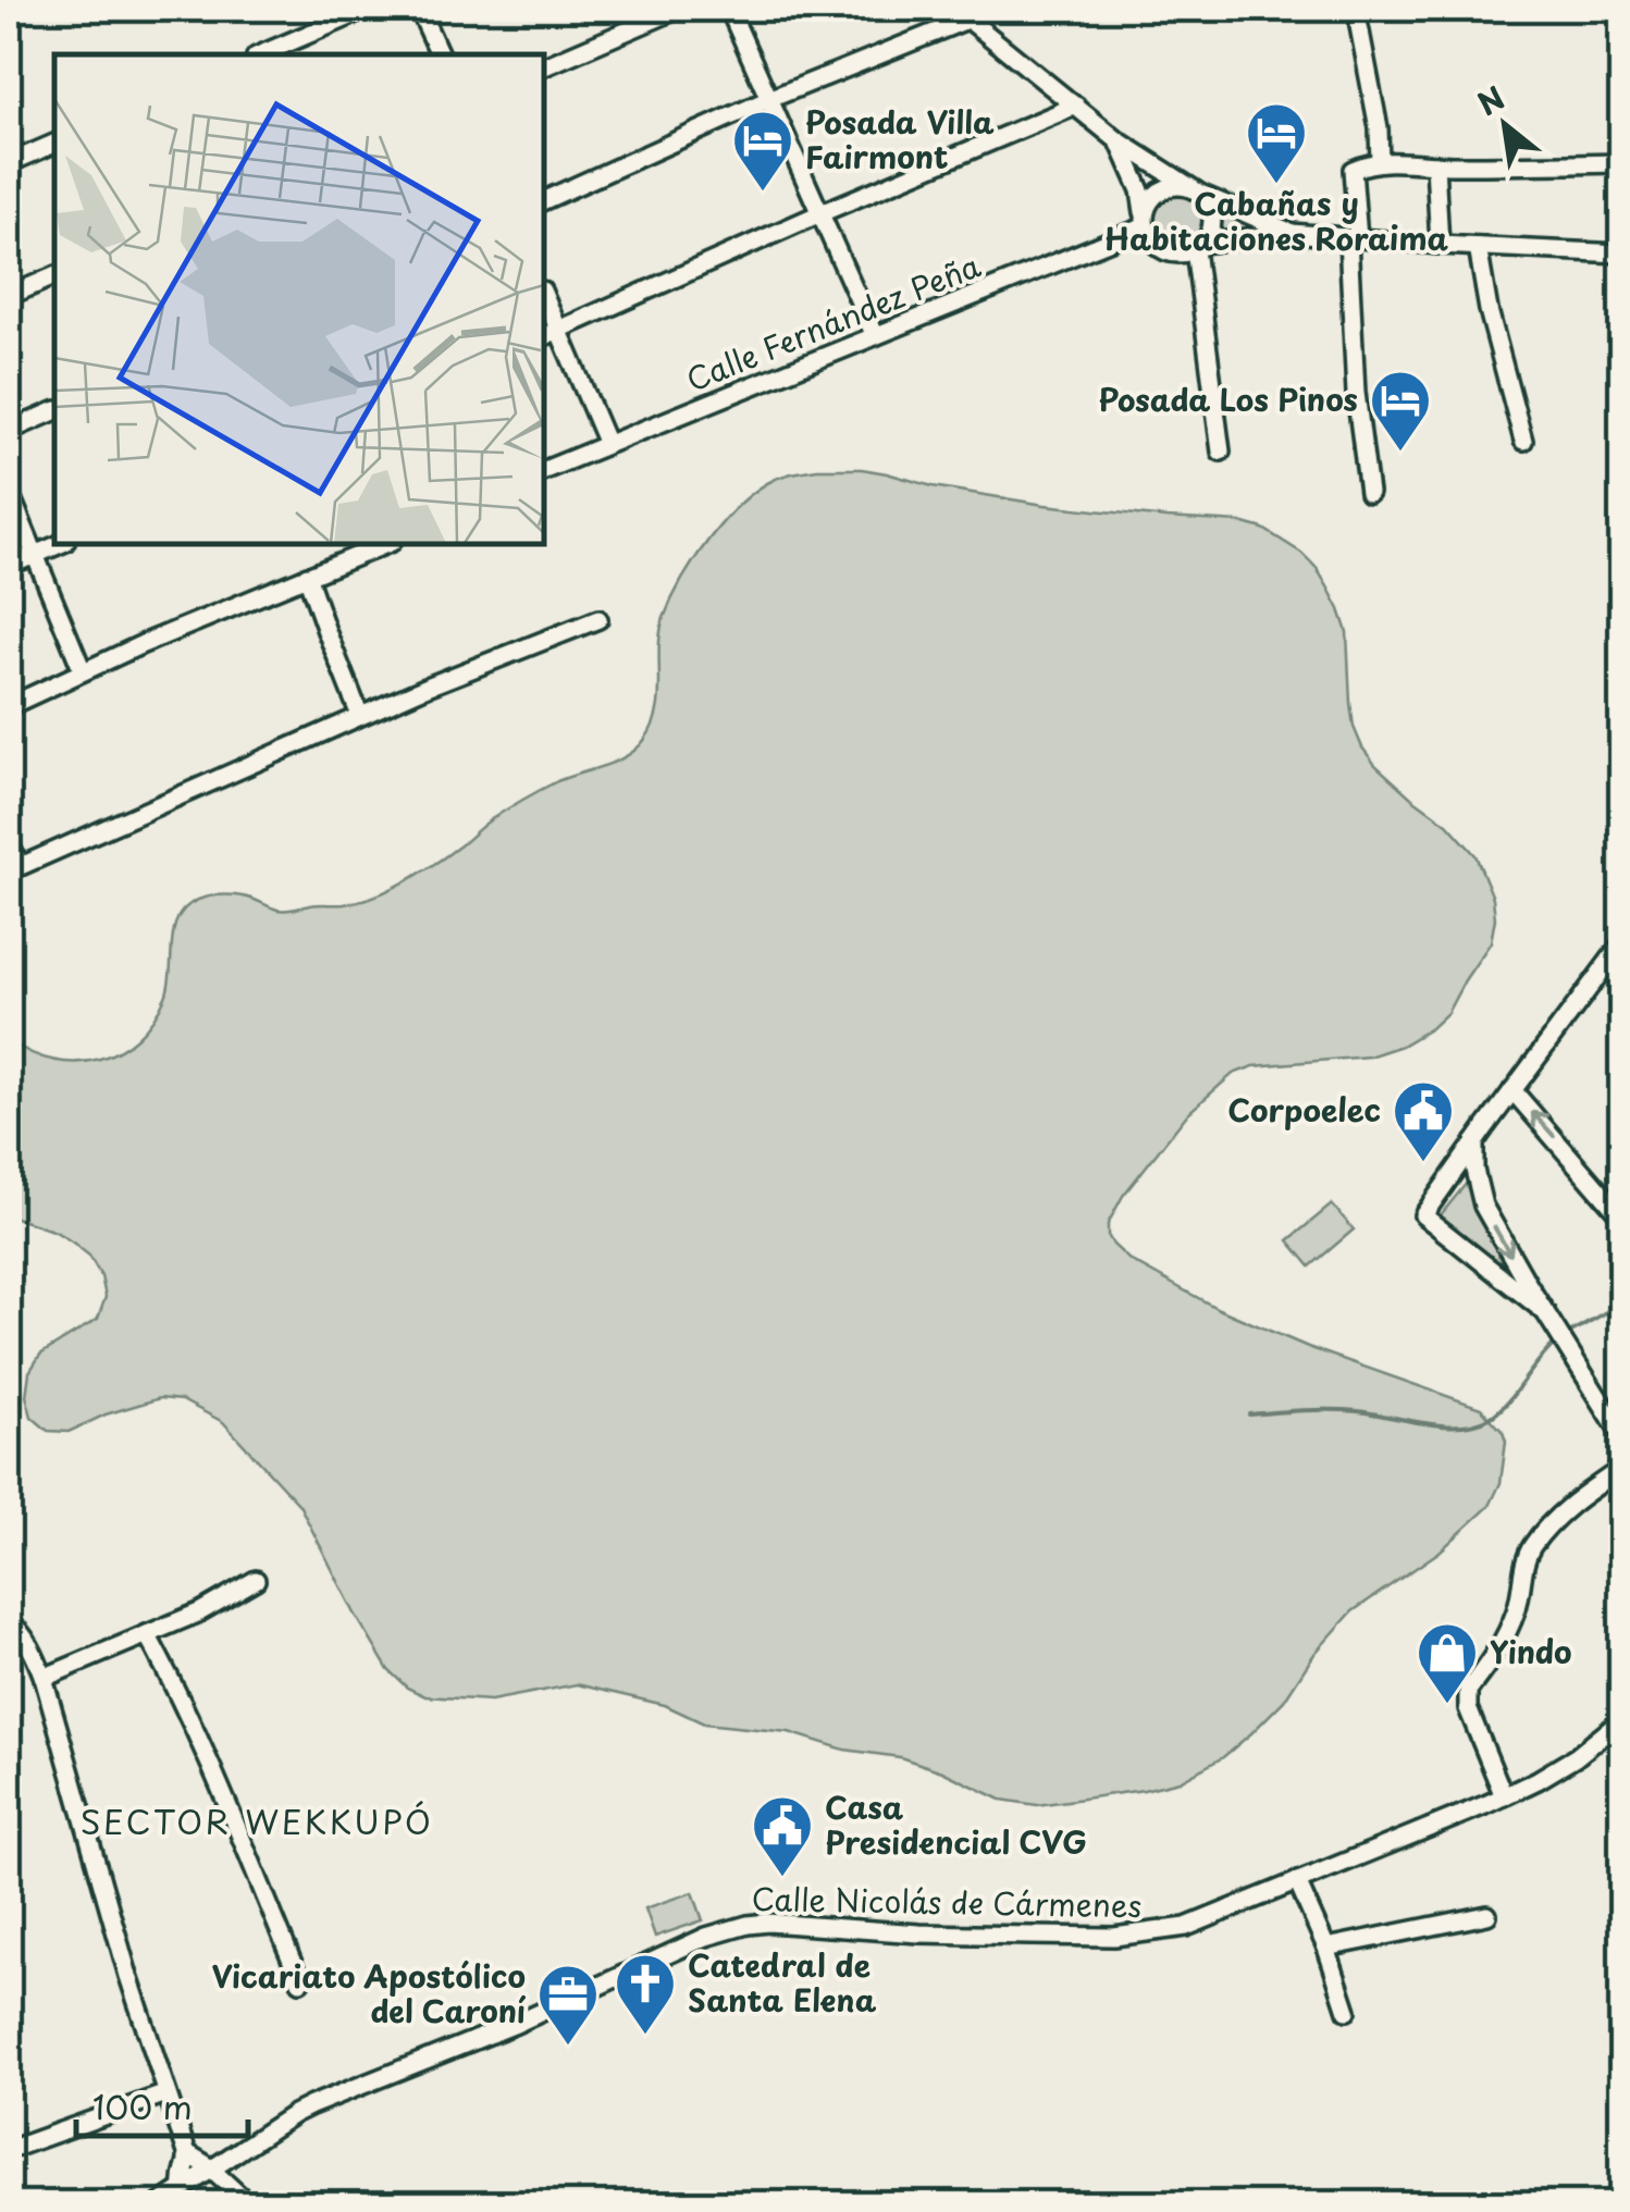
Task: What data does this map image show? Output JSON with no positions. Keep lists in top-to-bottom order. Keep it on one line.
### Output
{"streets":{"street":["Calle Fernández Peña","Calle Nicolás de Cármenes"]},"districts":["SECTOR WEKKUPÓ"],"places":{"hotel":["Cabañas y Habitaciones Roraima","Posada Villa Fairmont","Posada Los Pinos"],"public building":["Corpoelec","Casa Presidencial CVG"],"shop":["Yindo"],"church":["Catedral de Santa Elena"],"office":["Vicariato Apostólico del Caroní"]},"scale_bar":"100 m","north":"top left"}
